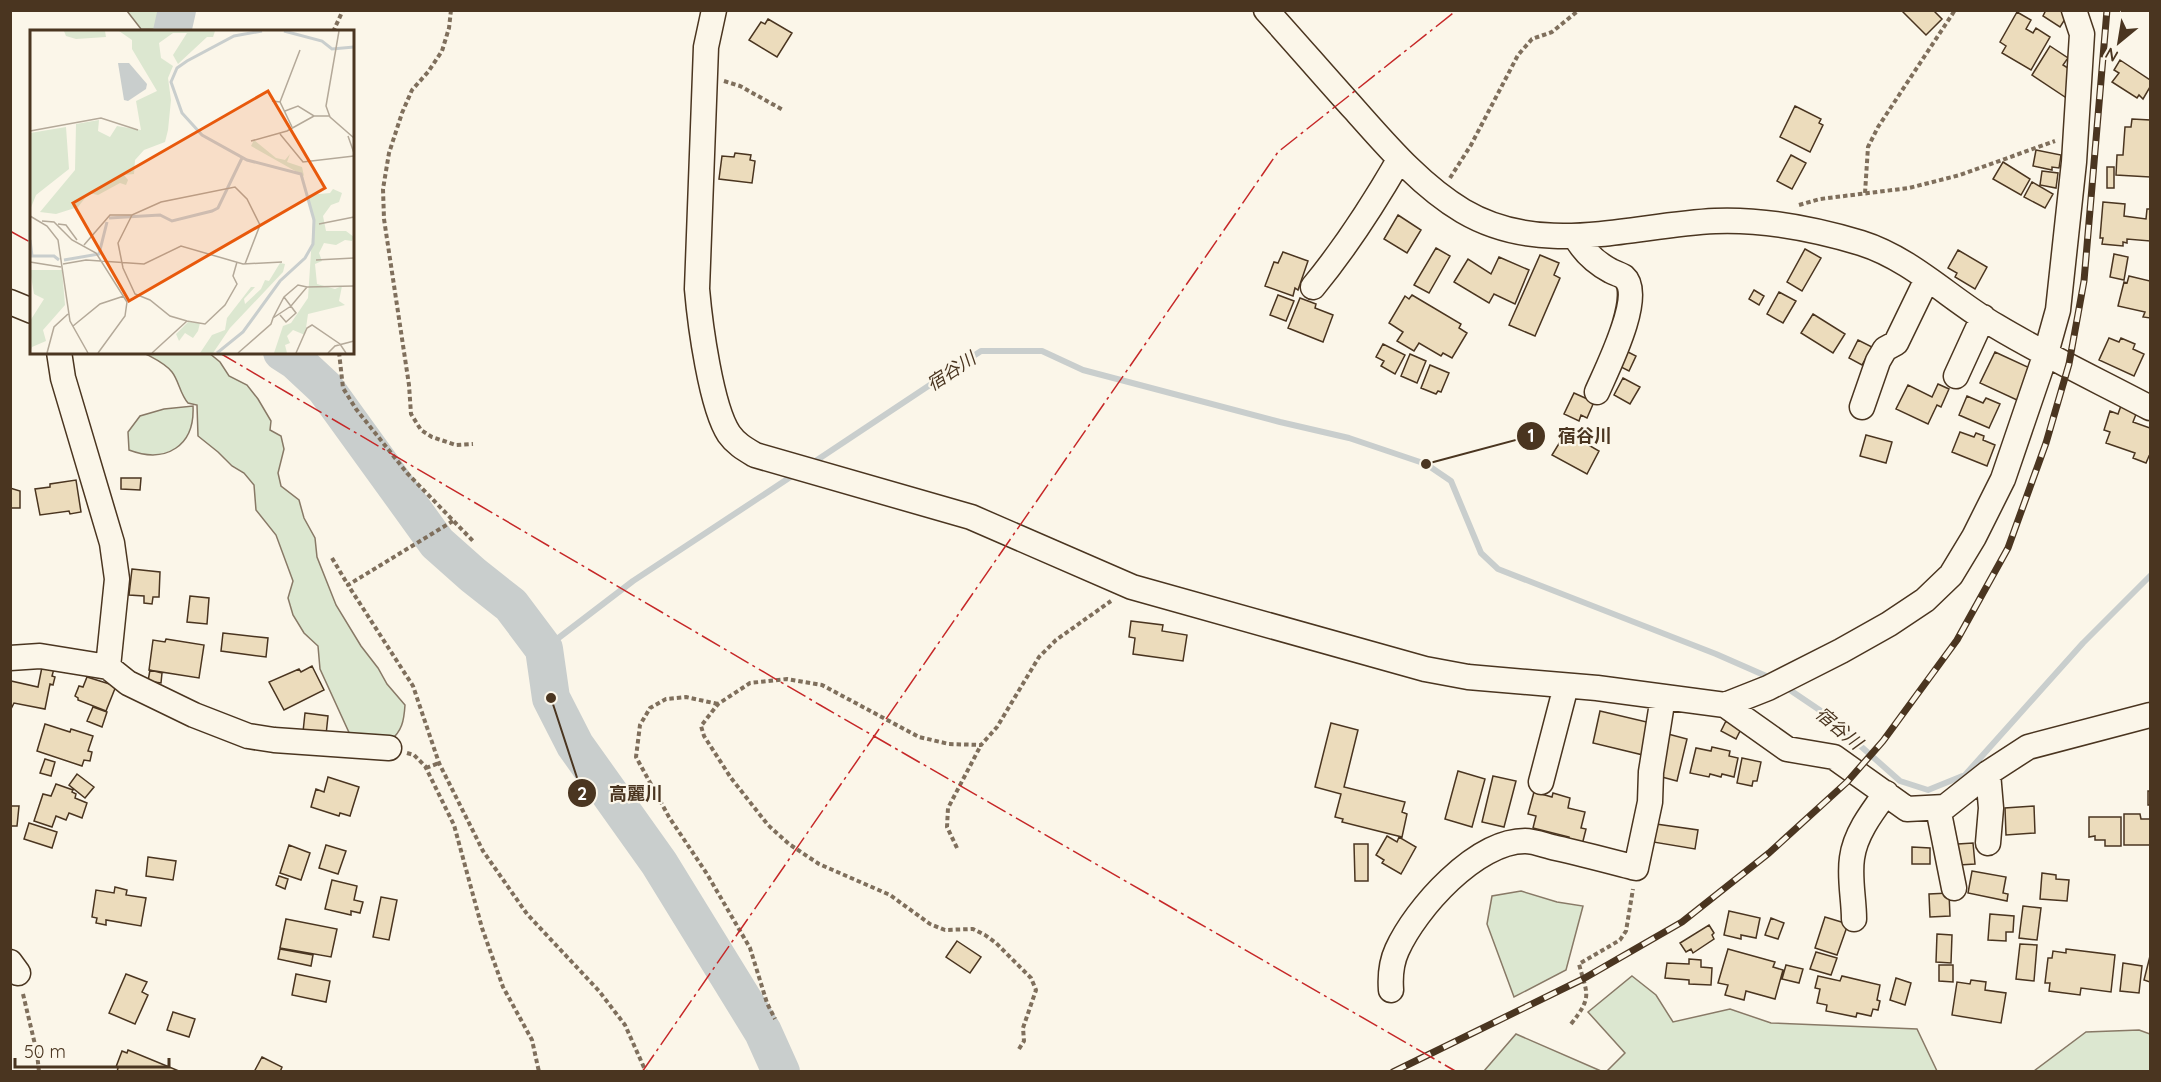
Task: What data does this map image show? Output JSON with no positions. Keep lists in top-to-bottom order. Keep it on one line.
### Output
{"water":["宿谷川"],"places":["宿谷川","高麗川"],"scale_bar":"50 m","north":"bottom left"}
